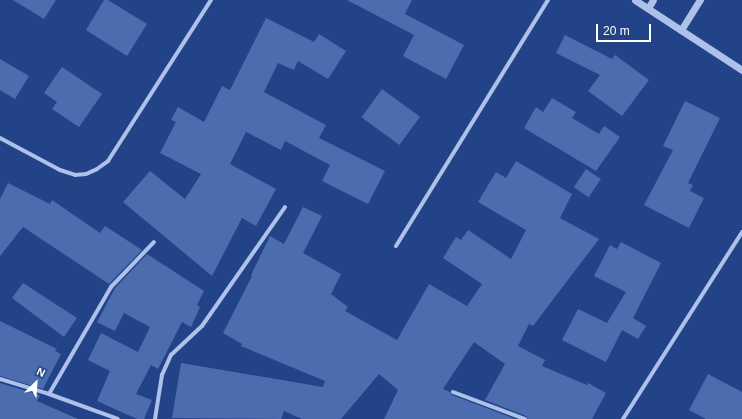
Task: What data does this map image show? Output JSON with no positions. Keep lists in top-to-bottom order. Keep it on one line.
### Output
{"scale_bar":"20 m","north":"top right"}
